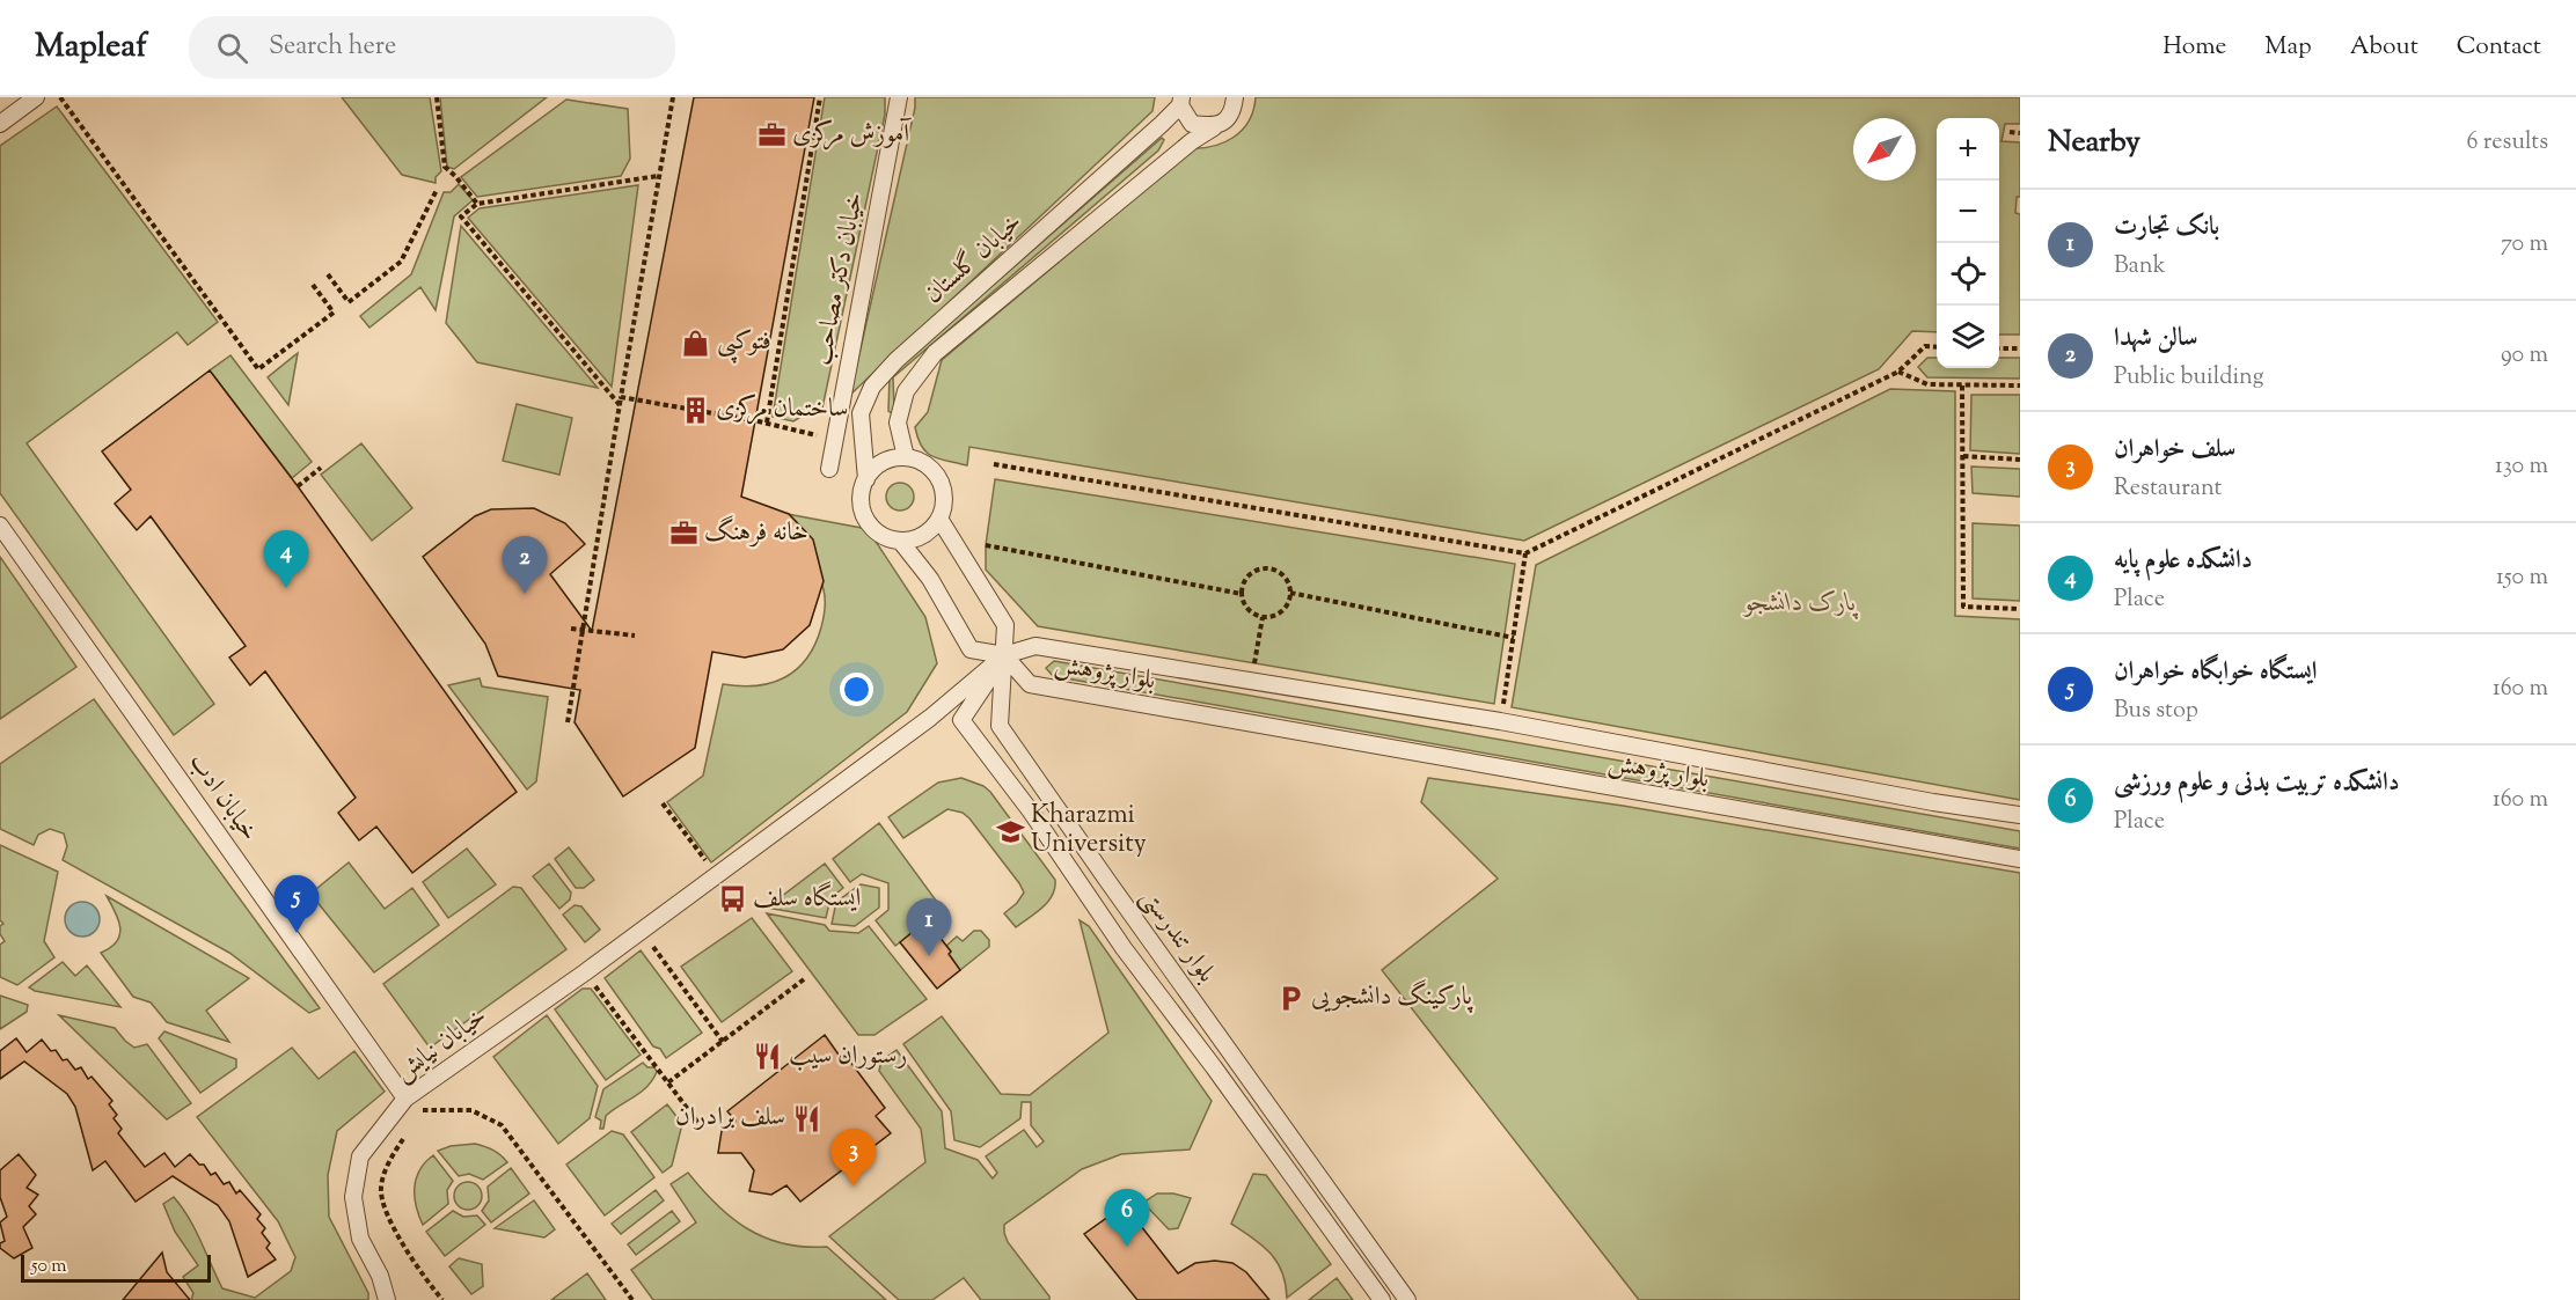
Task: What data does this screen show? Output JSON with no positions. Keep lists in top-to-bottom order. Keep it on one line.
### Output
{"streets":{"lane":["خیابان گلستان","خیابان دکتر مصاحب","بلوار پژوهش","خیابان ادب","بلوار تندرستی","خیابان نیایش"]},"crossings":[["بلوار پژوهش","بلوار تندرستی"],["بلوار پژوهش","خیابان نیایش"],["خیابان ادب","خیابان نیایش"],["بلوار تندرستی","خیابان نیایش"]],"parks":["پارک دانشجو"],"places":{"office":["آموزش مرکزی","خانه فرهنگ"],"shop":["فتوکپی"],"building":["ساختمان مرکزی"],"school or university":["Kharazmi University"],"bus stop":["ایستگاه سلف"],"parking":["پارکینگ دانشجویی"],"restaurant":["رستوران سیب","سلف برادران"]},"scale_bar":"50 m","north":"bottom left","page":{"header":"Mapleaf","search":"Search here","nav":["Home","Map","About","Contact"],"heading":["Nearby","6 results"],"map_buttons":["+","−"],"list":[{"mark":"1","name":"بانک تجارت","note":"Bank","value":"70 m"},{"mark":"2","name":"سالن شهدا","note":"Public building","value":"90 m"},{"mark":"3","name":"سلف خواهران","note":"Restaurant","value":"130 m"},{"mark":"4","name":"دانشکده علوم پایه","note":"Place","value":"150 m"},{"mark":"5","name":"ایستگاه خوابگاه خواهران","note":"Bus stop","value":"160 m"},{"mark":"6","name":"دانشکده تربیت بدنی و علوم ورزشی","note":"Place","value":"160 m"}],"pins":["4","2","5","1","3","6"],"scale":"50 m"}}
